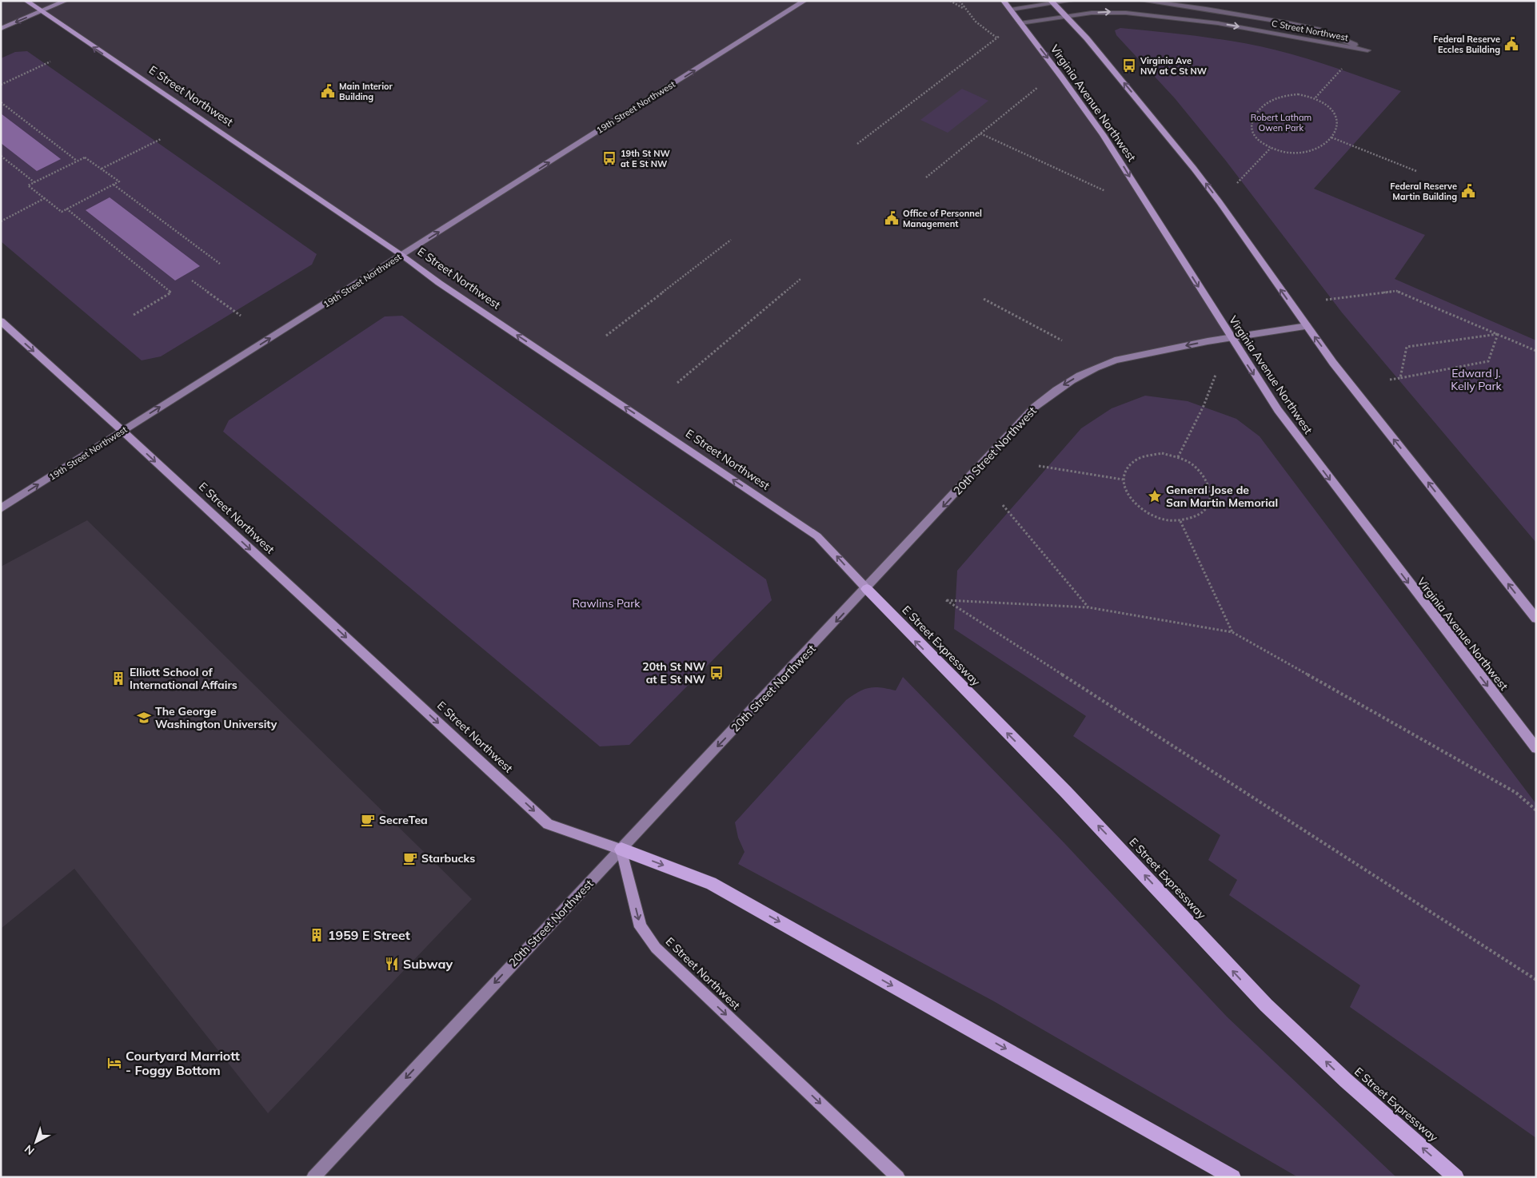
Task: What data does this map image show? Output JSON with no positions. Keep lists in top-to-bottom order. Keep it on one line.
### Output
{"streets":{"highway":["E Street Expressway"],"main road":["E Street Northwest","Virginia Avenue Northwest","19th Street Northwest","20th Street Northwest"],"street":["C Street Northwest"]},"crossings":[["C Street Northwest","Virginia Avenue Northwest"],["E Street Northwest","19th Street Northwest"],["E Street Northwest","20th Street Northwest"],["E Street Northwest","E Street Expressway"],["Virginia Avenue Northwest","20th Street Northwest"],["20th Street Northwest","E Street Expressway"]],"one_way":["19th Street Northwest","20th Street Northwest","E Street Expressway"],"parks":["Robert Latham Owen Park","Edward J. Kelly Park","Rawlins Park"],"places":{"public building":["Federal Reserve Eccles Building","Main Interior Building","Federal Reserve Martin Building","Office of Personnel Management"],"bus stop":["Virginia Ave NW at C St NW","19th St NW at E St NW","20th St NW at E St NW"],"place":["General Jose de San Martin Memorial"],"building":["Elliott School of International Affairs","1959 E Street"],"school or university":["The George Washington University"],"cafe":["SecreTea","Starbucks"],"restaurant":["Subway"],"hotel":["Courtyard Marriott - Foggy Bottom"]},"north":"bottom left"}
